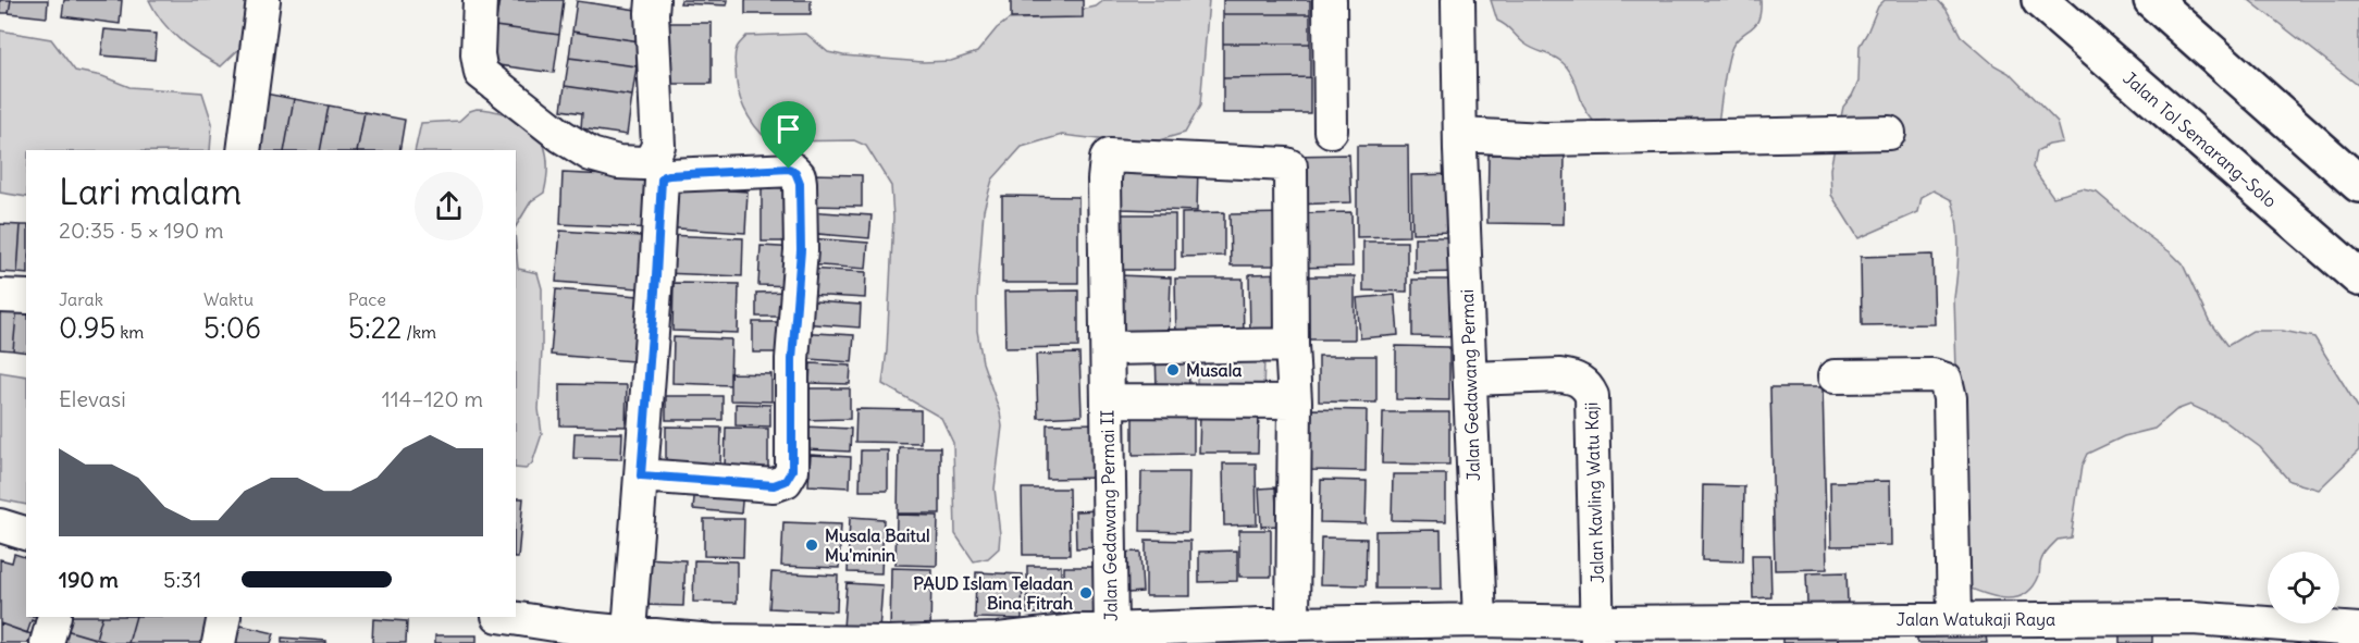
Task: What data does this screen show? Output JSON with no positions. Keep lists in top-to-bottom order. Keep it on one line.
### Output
{"streets":{"highway":["Jalan Tol Semarang–Solo"],"street":["Jalan Gedawang Permai","Jalan Kavling Watu Kaji","Jalan Gedawang Permai II","Jalan Watukaji Raya"]},"crossings":[["Jalan Gedawang Permai","Jalan Kavling Watu Kaji"],["Jalan Gedawang Permai","Jalan Watukaji Raya"],["Jalan Kavling Watu Kaji","Jalan Watukaji Raya"],["Jalan Gedawang Permai II","Jalan Watukaji Raya"]],"places":["Musala","Musala Baitul Mu'minin","PAUD Islam Teladan Bina Fitrah"],"page":{"heading":["Lari malam","20:35 · 5 × 190 m"],"stats":[["Jarak","0.95 km"],["Waktu","5:06"],["Pace","5:22 /km"]],"chart":["Elevasi","114–120 m"],"list":[{"name":"190 m","note":"5:31"}]}}
